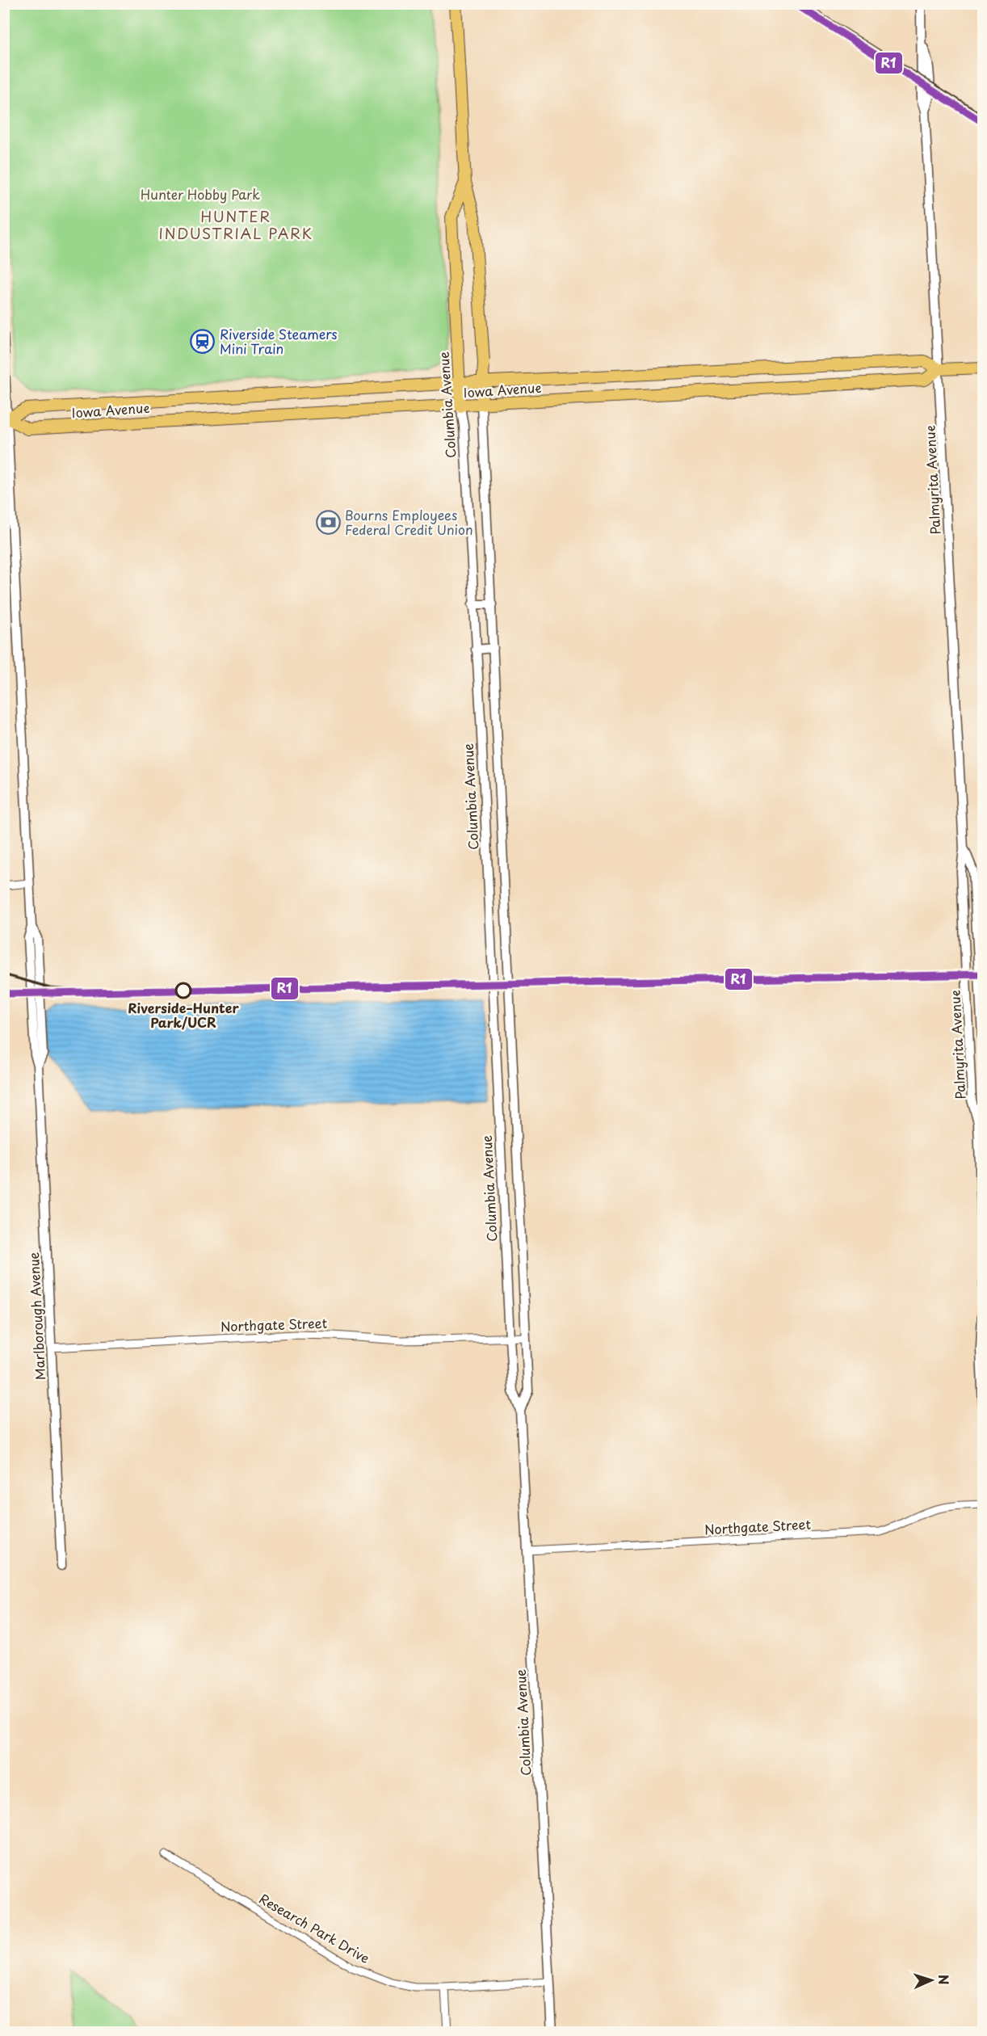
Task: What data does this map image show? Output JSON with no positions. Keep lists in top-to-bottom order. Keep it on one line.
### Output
{"streets":{"main road":["Iowa Avenue","Columbia Avenue"],"street":["Palmyrita Avenue","Marlborough Avenue","Northgate Street","Research Park Drive"]},"crossings":[["Iowa Avenue","Columbia Avenue"],["Iowa Avenue","Palmyrita Avenue"],["Iowa Avenue","Marlborough Avenue"],["Columbia Avenue","Northgate Street"],["Columbia Avenue","Research Park Drive"],["Marlborough Avenue","Northgate Street"]],"districts":["HUNTER INDUSTRIAL PARK"],"parks":["Hunter Hobby Park"],"places":{"station":["Riverside Steamers Mini Train"],"bank":["Bourns Employees Federal Credit Union"],"other":["Riverside–Hunter Park/UCR"]},"lines":["transit line R1"],"north":"right"}
